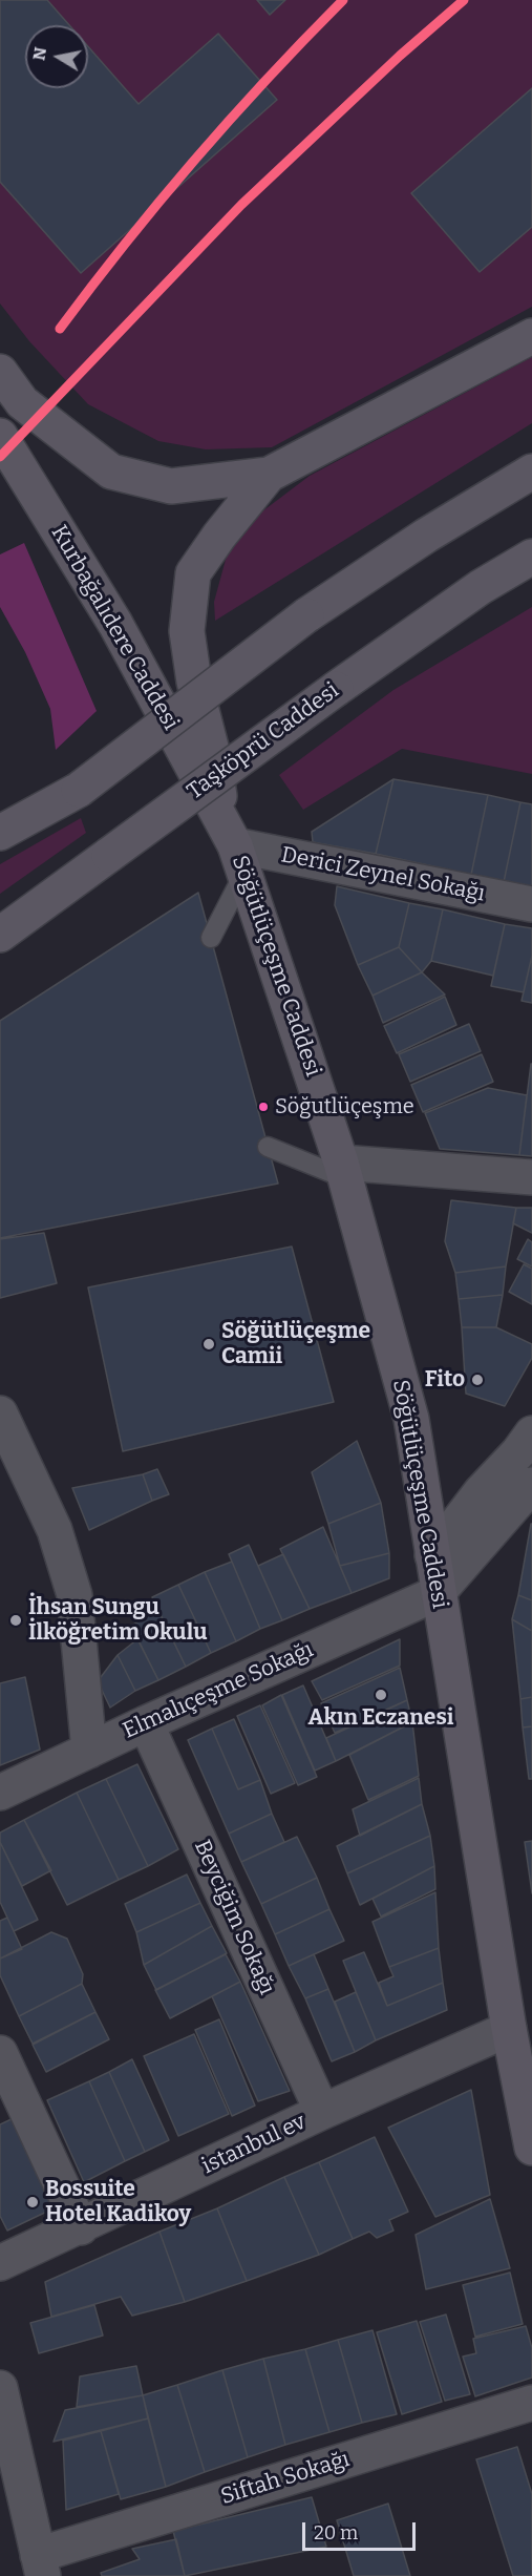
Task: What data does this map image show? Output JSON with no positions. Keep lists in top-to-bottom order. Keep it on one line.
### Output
{"streets":{"main road":["Kurbağalıdere Caddesi","Taşköprü Caddesi","Söğütlüçeşme Caddesi"],"street":["Derici Zeynel Sokağı","Elmalıçeşme Sokağı","Beyciğim Sokağı","istanbul ev","Siftah Sokağı"]},"crossings":[["Kurbağalıdere Caddesi","Derici Zeynel Sokağı"],["Kurbağalıdere Caddesi","Söğütlüçeşme Caddesi"],["Derici Zeynel Sokağı","Söğütlüçeşme Caddesi"],["Söğütlüçeşme Caddesi","Elmalıçeşme Sokağı"],["Söğütlüçeşme Caddesi","istanbul ev"],["Elmalıçeşme Sokağı","Beyciğim Sokağı"],["Beyciğim Sokağı","istanbul ev"]],"places":["Söğutlüçeşme","Söğütlüçeşme Camii","Fito","İhsan Sungu İlköğretim Okulu","Akın Eczanesi","Bossuite Hotel Kadikoy"],"scale_bar":"20 m","north":"left"}
